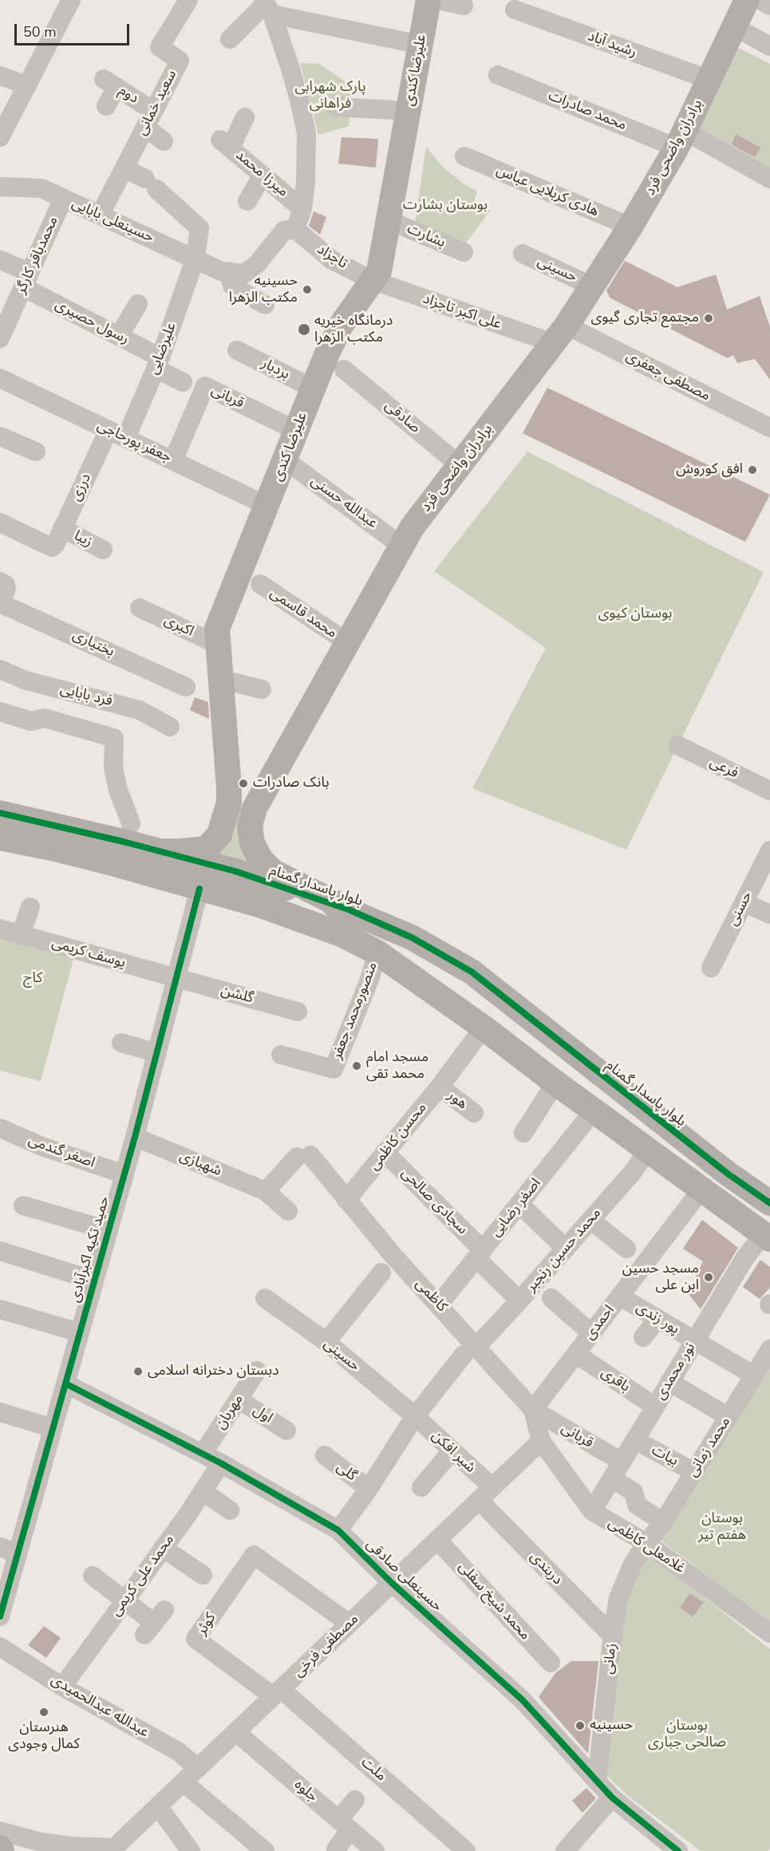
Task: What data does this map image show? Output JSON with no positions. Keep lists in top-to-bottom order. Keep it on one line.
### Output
{"streets":{"main road":["علیرضا کندی","برادران واضحی فرد","بلوار پاسدار گمنام"],"street":["رشید آباد","دوم","سعید خمانی","محمد صادرات","میرزا محمد","هادی کربلایی عباس","حسینعلی بابایی","بشارت","محمدباقر کارگر","تاجزاد","حسینی","علی اکبر تاجزاد","رسول حصیری","علیرضایی","بردبار","مصطفی جعفری","قربانی","صادقی","جعفر پورحاجی","درزی","عبدالله حسنی","زیبا","محمد قاسمی","اکبری","بختیاری","فرد بابایی","فرعی","حسنی","یوسف کریمی","گلشن","منصورمحمد جعفر","هور","محسن کاظمی","اصغر گندمی","شهبازی","سجادی صالحی","اصغر رضایی","حمید تکیه اکبرآبادی","محمد حسین رنجبر","کاظمی","پور زندی","احمدی","نور محمدی","باقری","مهربان","اول","محمد زمانی","شیر افکن","بیات","گلی","غلامعلی کاظمی","دربندی","محمد علی کریمی","حسینعلی صادقی","محمد شیخ سفلی","کوثر","مصطفی فرخی","زمانی","عبدالله عبدالحمیدی","ملت","جلوه"]},"crossings":[["رشید آباد","برادران واضحی فرد"],["علیرضا کندی","بشارت"],["علیرضا کندی","تاجزاد"],["علیرضا کندی","علی اکبر تاجزاد"],["علیرضا کندی","بردبار"],["علیرضا کندی","قربانی"],["علیرضا کندی","جعفر پورحاجی"],["علیرضا کندی","عبدالله حسنی"],["علیرضا کندی","اکبری"],["علیرضا کندی","بلوار پاسدار گمنام"],["دوم","سعید خمانی"],["سعید خمانی","حسینعلی بابایی"],["سعید خمانی","علیرضایی"],["محمد صادرات","برادران واضحی فرد"],["برادران واضحی فرد","هادی کربلایی عباس"],["برادران واضحی فرد","حسینی"],["برادران واضحی فرد","علی اکبر تاجزاد"],["برادران واضحی فرد","مصطفی جعفری"],["برادران واضحی فرد","صادقی"],["برادران واضحی فرد","عبدالله حسنی"],["برادران واضحی فرد","محمد قاسمی"],["برادران واضحی فرد","بلوار پاسدار گمنام"],["حسینعلی بابایی","محمدباقر کارگر"],["حسینعلی بابایی","علیرضایی"],["محمدباقر کارگر","رسول حصیری"],["تاجزاد","علی اکبر تاجزاد"],["حسینی","محمد حسین رنجبر"],["حسینی","شیر افکن"],["علی اکبر تاجزاد","مصطفی جعفری"],["رسول حصیری","علیرضایی"],["علیرضایی","جعفر پورحاجی"],["قربانی","جعفر پورحاجی"],["قربانی","کاظمی"],["قربانی","احمدی"],["قربانی","نور محمدی"],["جعفر پورحاجی","درزی"],["درزی","زیبا"],["یوسف کریمی","گلشن"],["یوسف کریمی","حمید تکیه اکبرآبادی"],["گلشن","حمید تکیه اکبرآبادی"],["هور","محسن کاظمی"],["محسن کاظمی","سجادی صالحی"],["محسن کاظمی","کاظمی"],["اصغر گندمی","حمید تکیه اکبرآبادی"],["شهبازی","حمید تکیه اکبرآبادی"],["شهبازی","کاظمی"],["سجادی صالحی","اصغر رضایی"],["سجادی صالحی","محمد حسین رنجبر"],["اصغر رضایی","کاظمی"],["حمید تکیه اکبرآبادی","حسینعلی صادقی"],["محمد حسین رنجبر","کاظمی"],["محمد حسین رنجبر","شیر افکن"],["محمد حسین رنجبر","گلی"],["محمد حسین رنجبر","حسینعلی صادقی"],["کاظمی","احمدی"],["کاظمی","غلامعلی کاظمی"],["کاظمی","مصطفی فرخی"],["پور زندی","احمدی"],["پور زندی","نور محمدی"],["پور زندی","محمد زمانی"],["احمدی","باقری"],["نور محمدی","باقری"],["نور محمدی","بیات"],["نور محمدی","غلامعلی کاظمی"],["مهربان","اول"],["مهربان","حسینعلی صادقی"],["محمد زمانی","بیات"],["محمد زمانی","غلامعلی کاظمی"],["محمد زمانی","زمانی"],["شیر افکن","دربندی"],["شیر افکن","مصطفی فرخی"],["غلامعلی کاظمی","مصطفی فرخی"],["غلامعلی کاظمی","زمانی"],["دربندی","مصطفی فرخی"],["دربندی","زمانی"],["محمد علی کریمی","حسینعلی صادقی"],["محمد علی کریمی","عبدالله عبدالحمیدی"],["حسینعلی صادقی","مصطفی فرخی"],["حسینعلی صادقی","زمانی"],["محمد شیخ سفلی","مصطفی فرخی"],["کوثر","مصطفی فرخی"],["کوثر","ملت"],["مصطفی فرخی","عبدالله عبدالحمیدی"],["مصطفی فرخی","ملت"],["مصطفی فرخی","جلوه"]],"parks":["پارک شهرابی فراهانی","بوستان بشارت","بوستان کیوی","کاج","بوستان هفتم تیر","بوستان صالحی جباری"],"places":["حسینیه مکتب الزهرا","مجتمع تجاری گیوی","درمانگاه خیریه مکتب الزهرا","افق کوروش","بانک صادرات","مسجد امام محمد تقی","مسجد حسین ابن علی","دبستان دخترانه اسلامی","هنرستان کمال وجودی","حسینیه"],"scale_bar":"50 m"}
